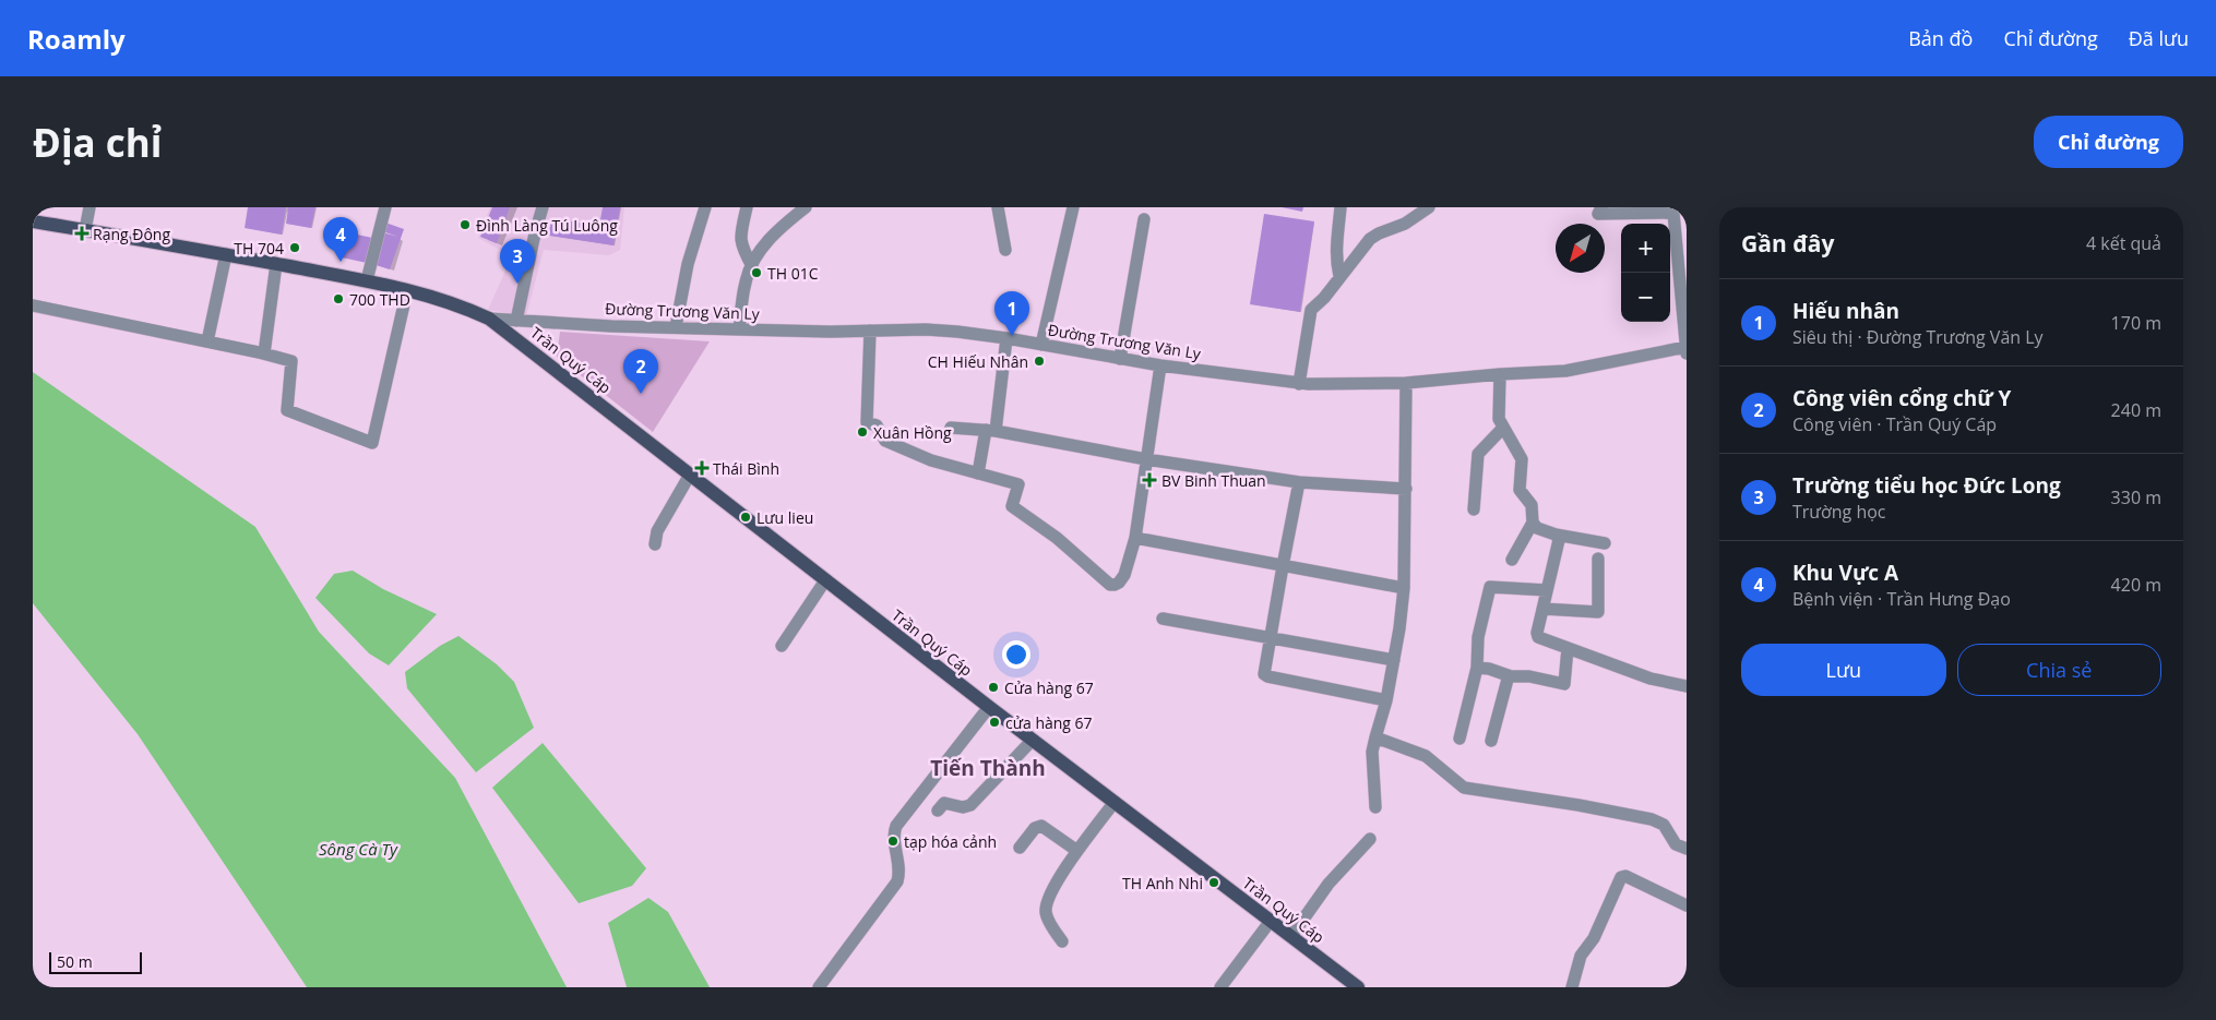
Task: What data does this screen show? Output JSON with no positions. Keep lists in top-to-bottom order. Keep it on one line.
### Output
{"streets":{"main road":["Trần Quý Cáp"],"street":["Đường Trương Văn Ly"]},"crossings":[["Đường Trương Văn Ly","Trần Quý Cáp"]],"districts":["Tiến Thành"],"water":["Sông Cà Ty"],"places":{"other":["Đình Làng Tú Luông","TH 704","TH 01C","700 THD","CH Hiếu Nhân","Xuân Hồng","Lưu lieu","Cửa hàng 67","cửa hàng 67","tạp hóa cảnh","TH Anh Nhi"],"health":["Rạng Đông","Thái Bình","BV Binh Thuan"]},"scale_bar":"50 m","north":"bottom left","page":{"header":"Roamly","nav":["Bản đồ","Chỉ đường","Đã lưu"],"buttons":["Chỉ đường",["Lưu","Chia sẻ"]],"title":"Địa chỉ","heading":["Gần đây","4 kết quả"],"pins":["4","3","1","2"],"map_buttons":["+","−"],"list":[{"mark":"1","name":"Hiếu nhân","note":"Siêu thị · Đường Trương Văn Ly","value":"170 m"},{"mark":"2","name":"Công viên cổng chữ Y","note":"Công viên · Trần Quý Cáp","value":"240 m"},{"mark":"3","name":"Trường tiểu học Đức Long","note":"Trường học","value":"330 m"},{"mark":"4","name":"Khu Vực A","note":"Bệnh viện · Trần Hưng Đạo","value":"420 m"}],"scale":"50 m"}}
